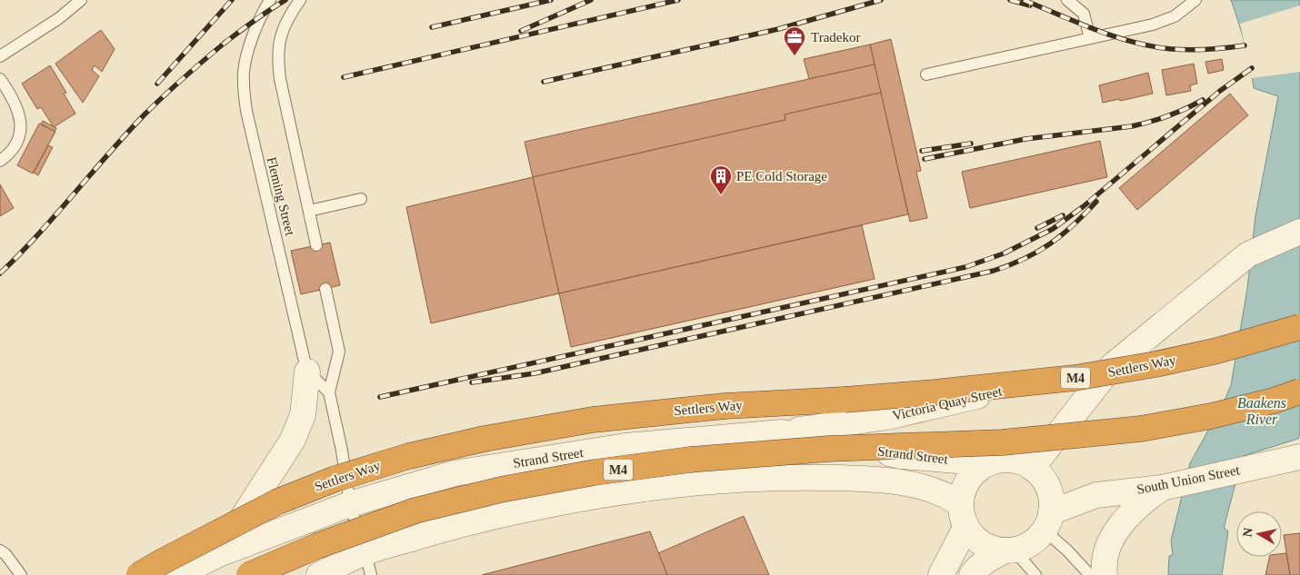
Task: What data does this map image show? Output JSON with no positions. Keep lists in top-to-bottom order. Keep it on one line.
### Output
{"streets":{"highway":["Settlers Way","M4"],"street":["Victoria Quay Street","Strand Street","South Union Street"],"lane":["Fleming Street"]},"crossings":[["Victoria Quay Street","Strand Street"],["Strand Street","South Union Street"]],"water":["Baakens River"],"places":{"office":["Tradekor"],"building":["PE Cold Storage"]},"north":"left"}
